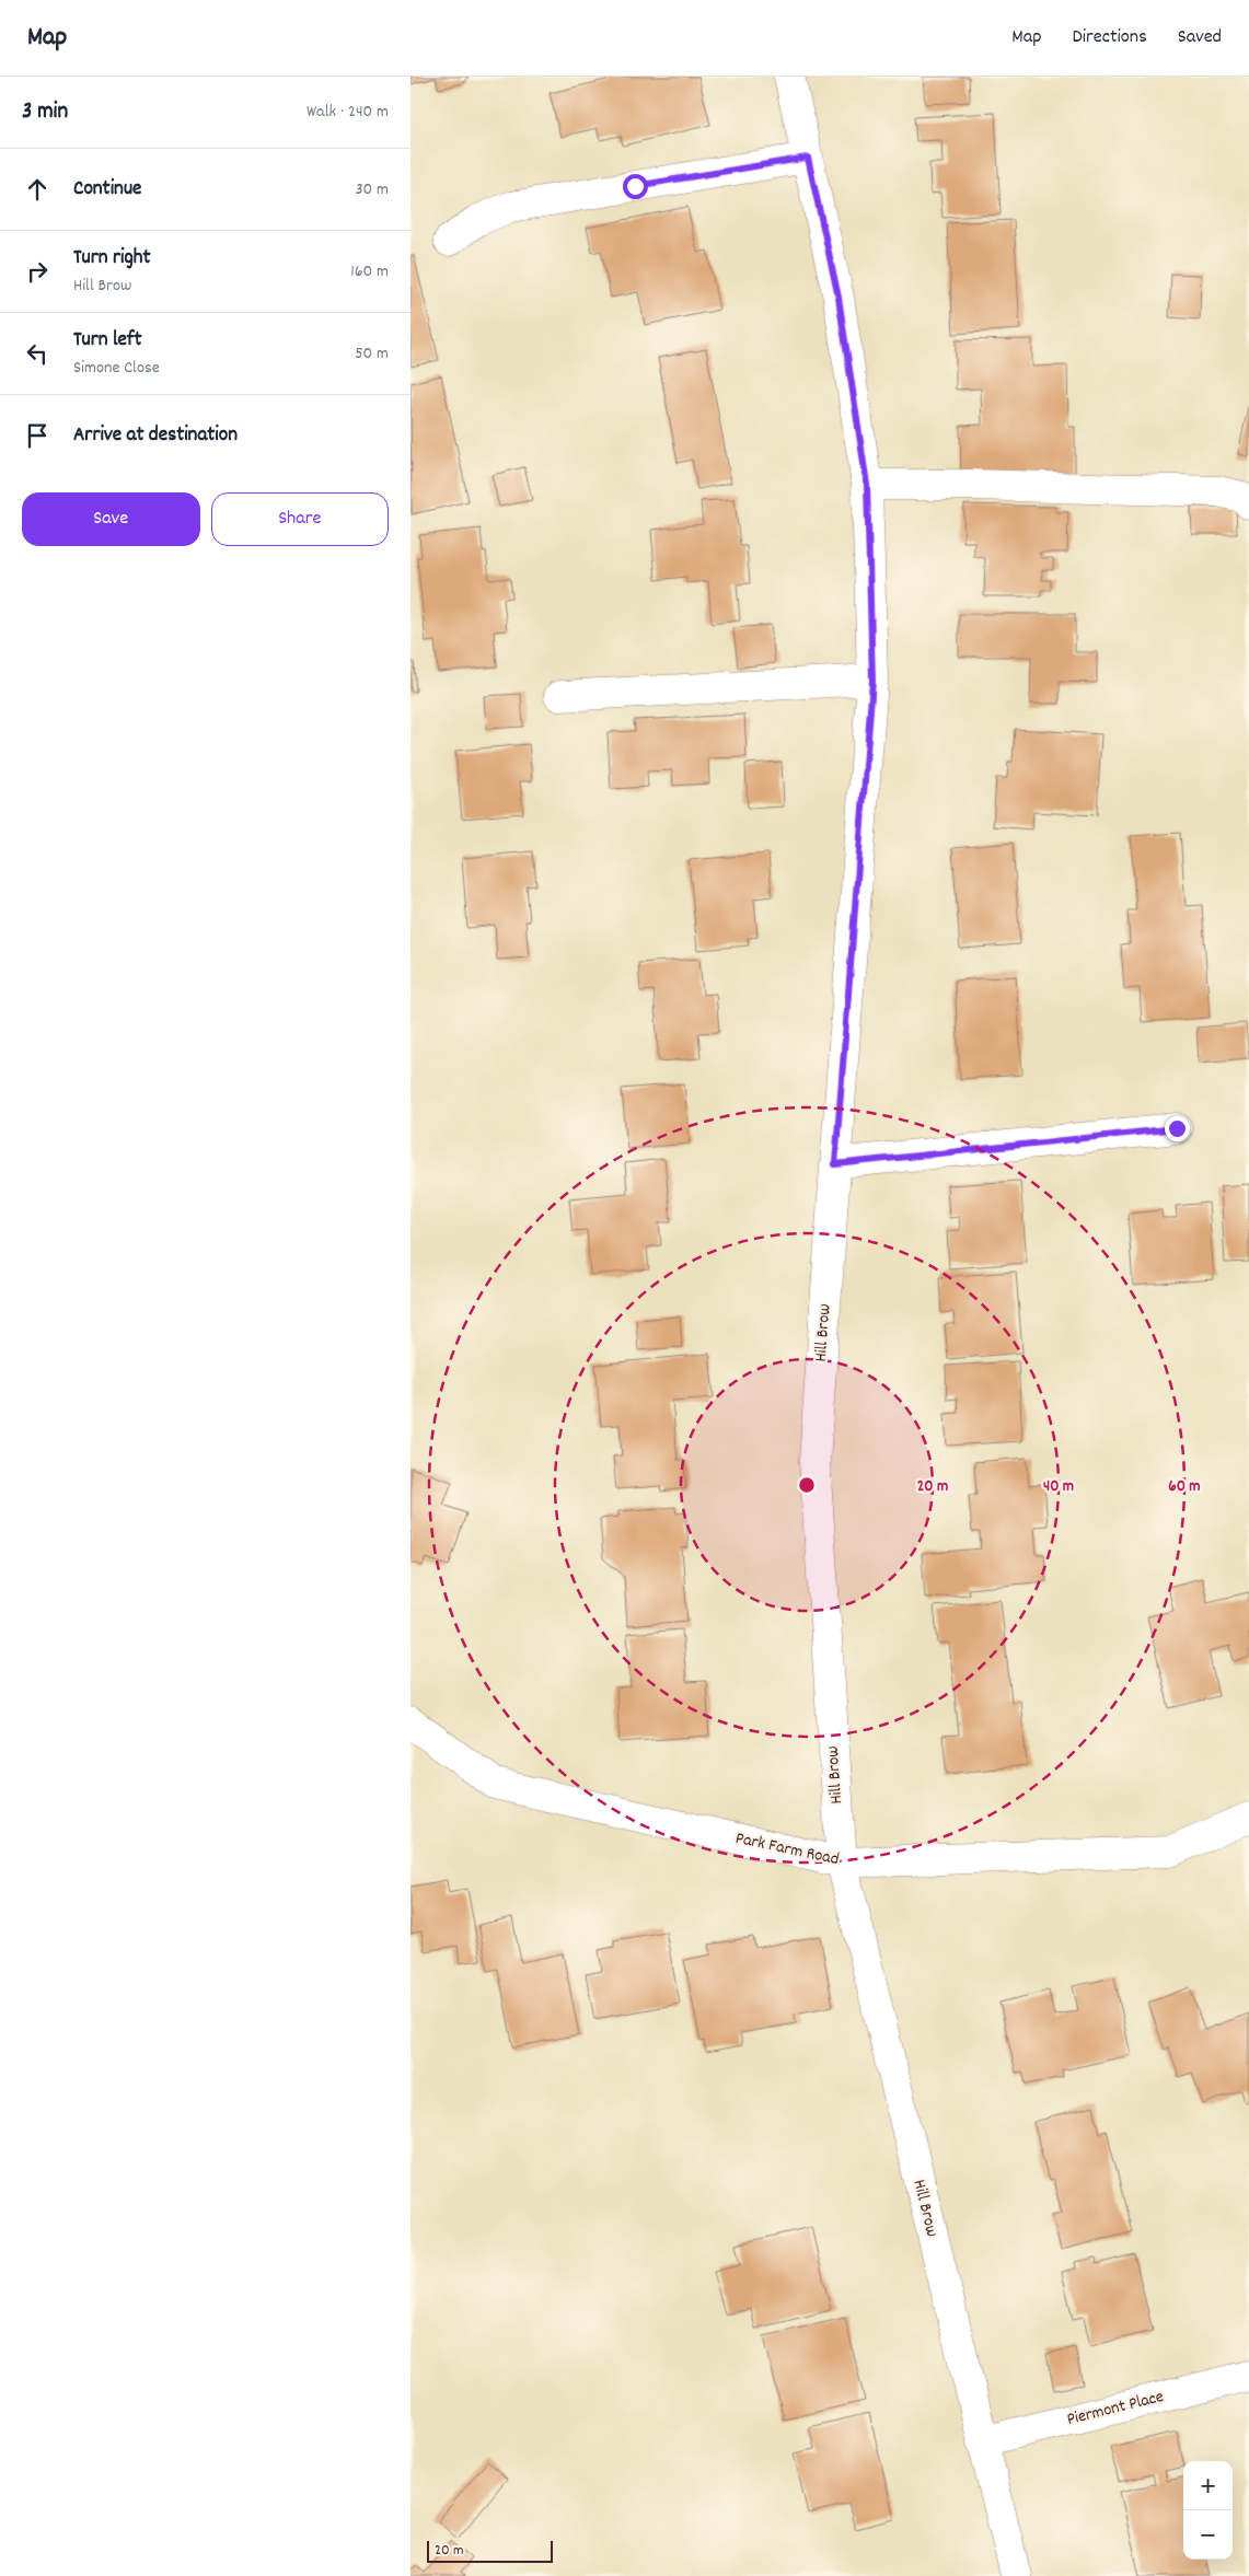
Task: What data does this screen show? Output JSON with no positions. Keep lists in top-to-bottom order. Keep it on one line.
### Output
{"streets":{"street":["Hill Brow","Park Farm Road","Piermont Place"]},"crossings":[["Hill Brow","Park Farm Road"],["Hill Brow","Piermont Place"]],"scale_bar":"20 m","page":{"header":"Map","nav":["Map","Directions","Saved"],"heading":["3 min","Walk · 240 m"],"list":[["Continue","30 m"],["Turn right","Hill Brow","160 m"],["Turn left","Simone Close","50 m"],"Arrive at destination"],"buttons":["Save","Share"],"map_buttons":["+","−"],"scale":"20 m"},"rings":["20 m","40 m","60 m"]}
